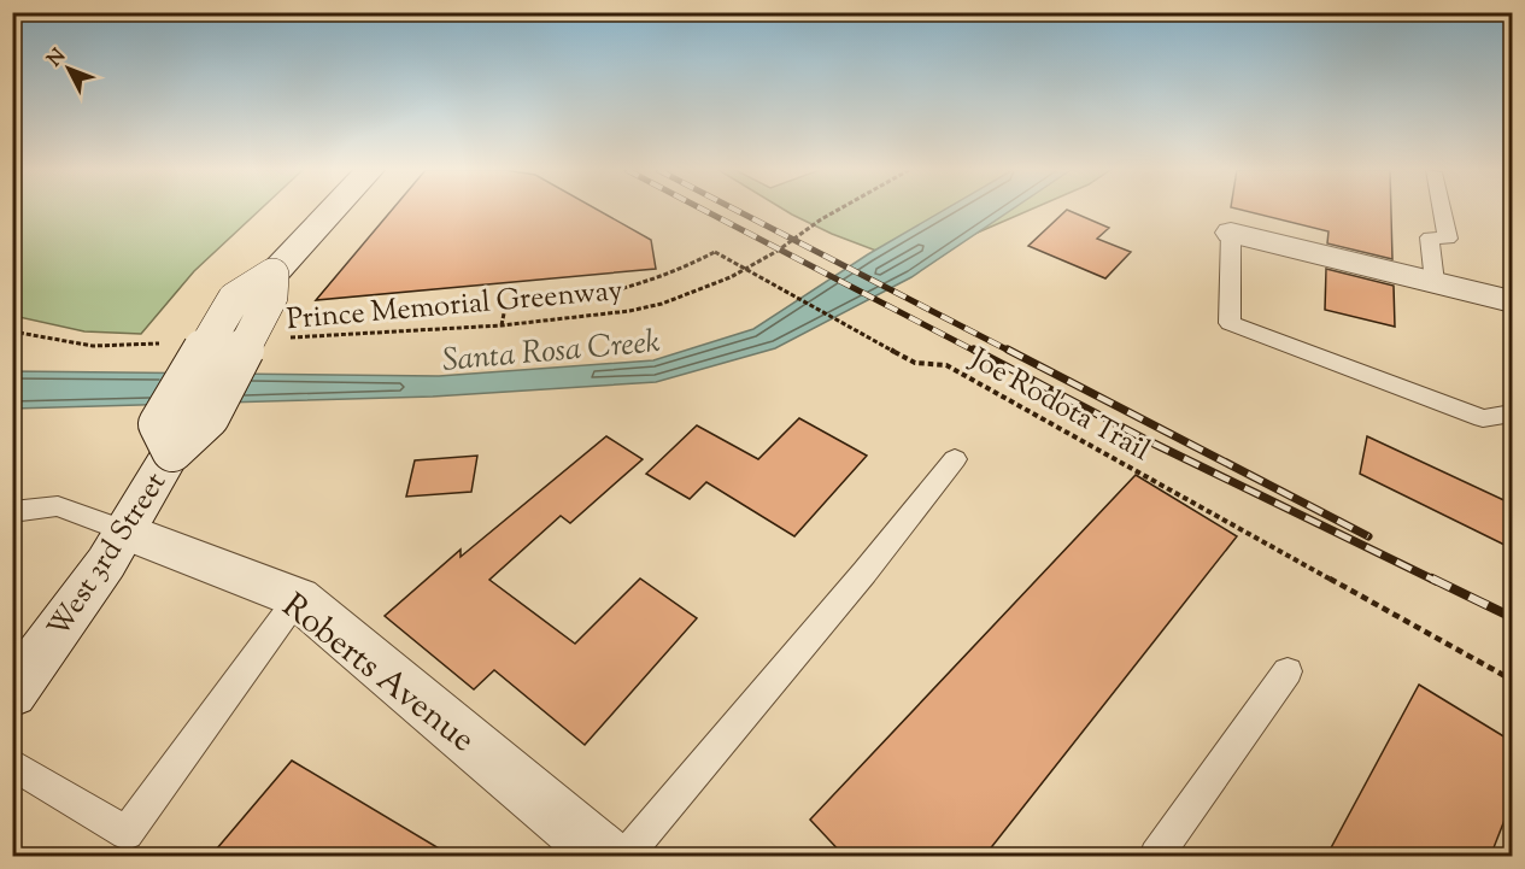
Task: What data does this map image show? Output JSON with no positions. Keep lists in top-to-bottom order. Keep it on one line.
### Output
{"streets":{"street":["West 3rd Street","Roberts Avenue"],"path":["Prince Memorial Greenway","Joe Rodota Trail"]},"crossings":[["Prince Memorial Greenway","Joe Rodota Trail"],["West 3rd Street","Roberts Avenue"]],"water":["Santa Rosa Creek"],"north":"top left"}
